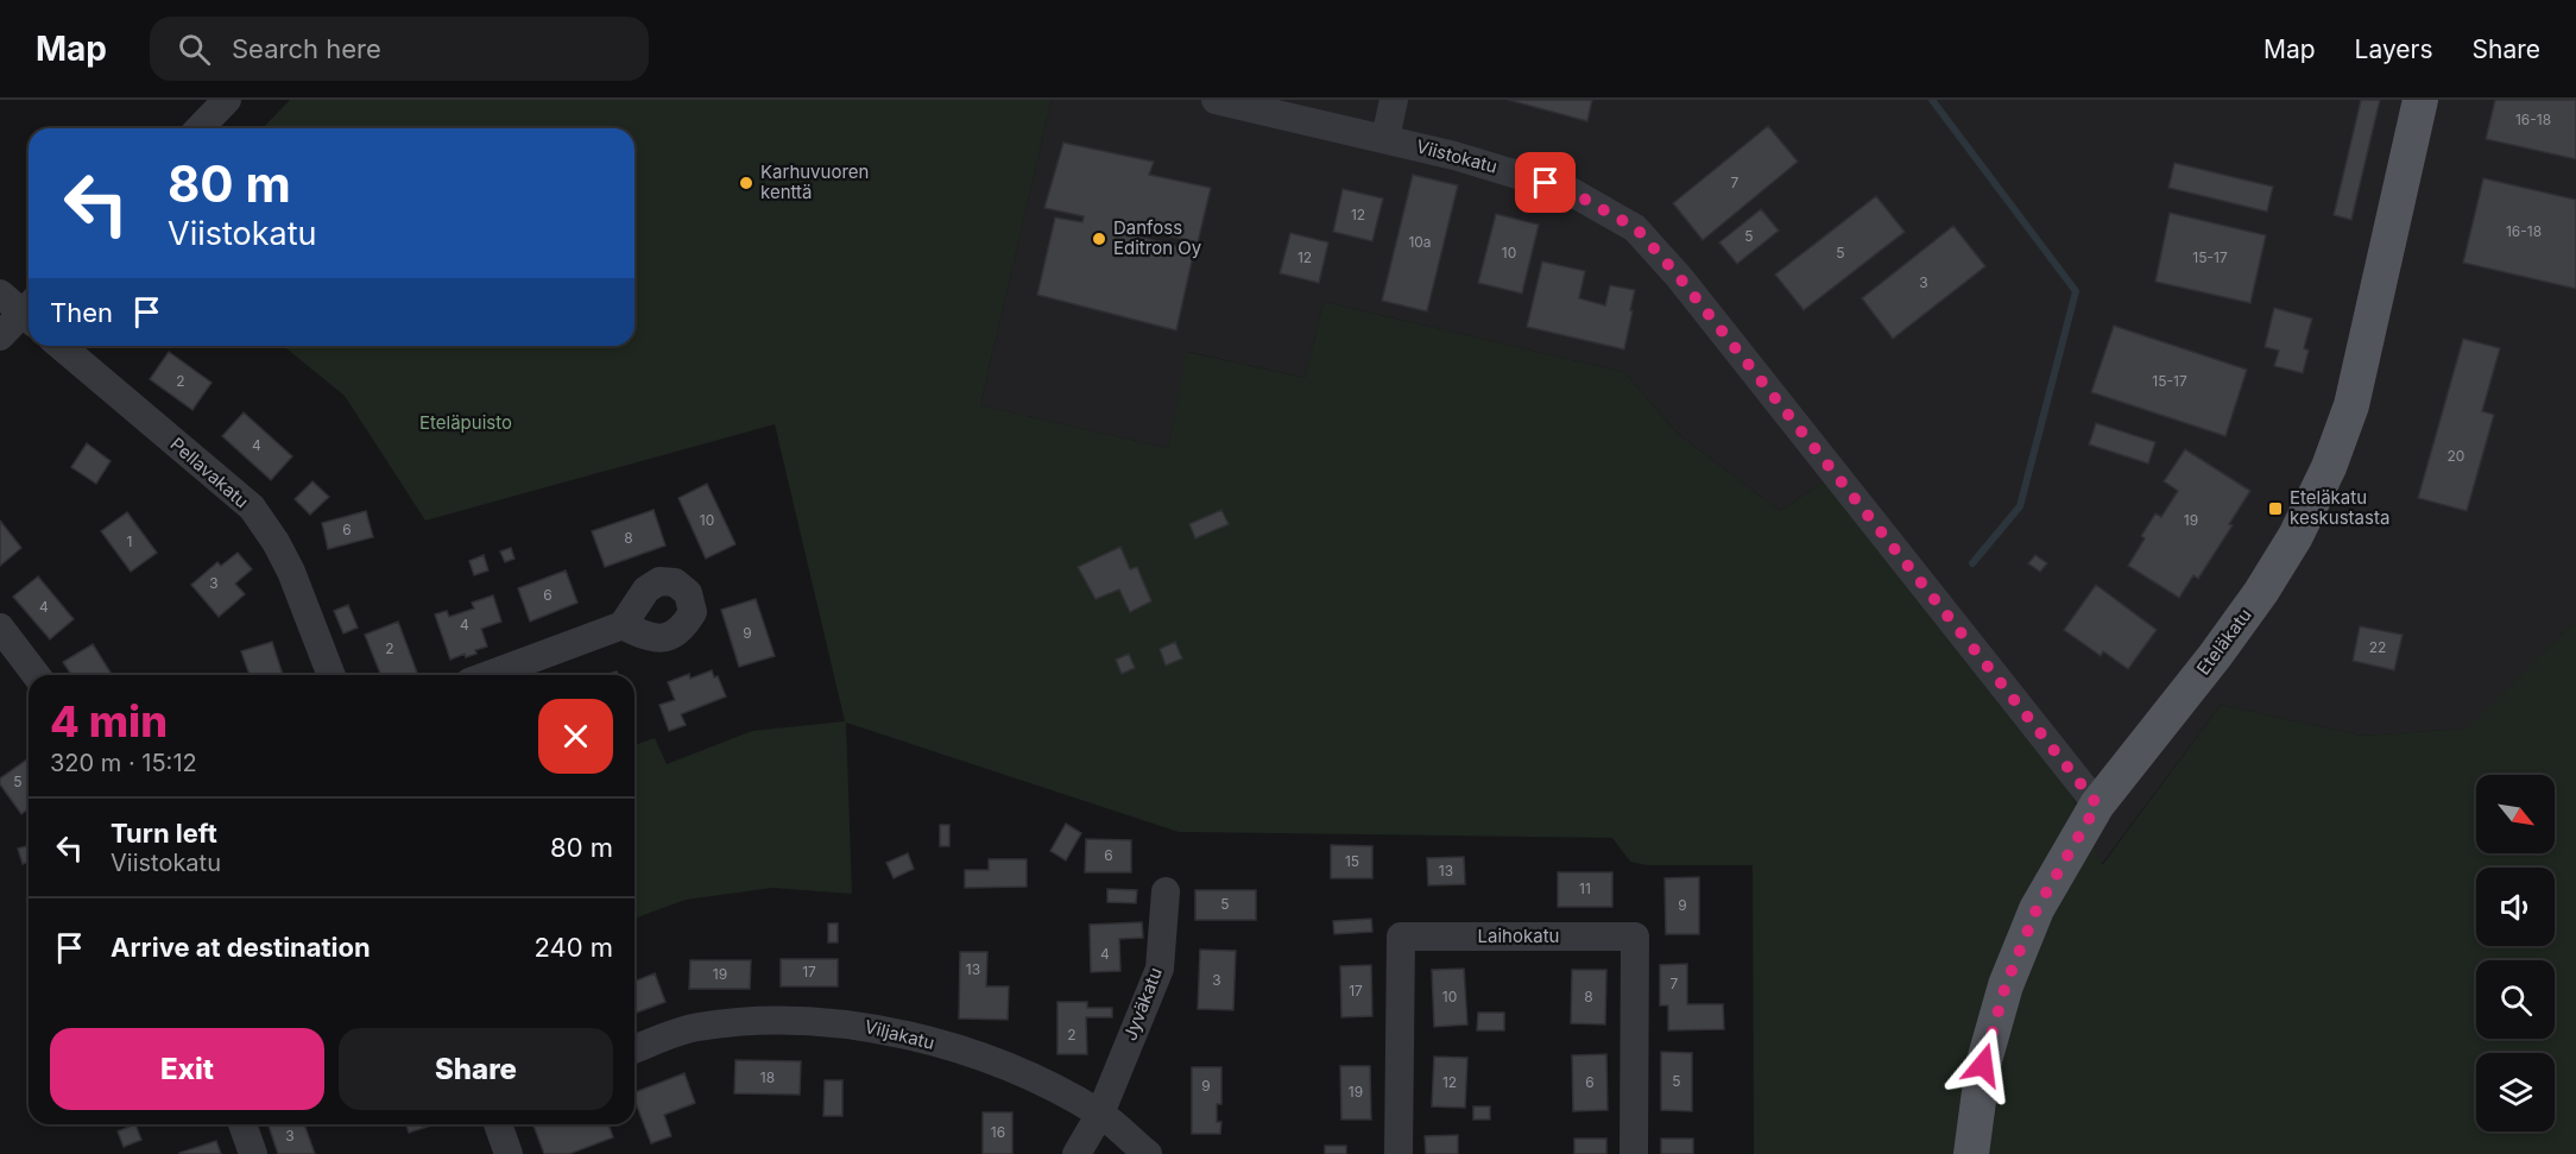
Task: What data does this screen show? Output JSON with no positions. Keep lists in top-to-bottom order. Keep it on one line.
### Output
{"streets":{"main road":["Eteläkatu"],"street":["Viistokatu","Pellavakatu","Laihokatu","Jyväkatu","Viljakatu"]},"crossings":[["Viistokatu","Eteläkatu"],["Jyväkatu","Viljakatu"]],"parks":["Eteläpuisto"],"places":{"other":["Karhuvuoren kenttä","Danfoss Editron Oy"],"transit":["Eteläkatu keskustasta"]},"house_numbers":["16-18","7","12","16-18","5","10a","10","5","12","15-17","3","2","15-17","4","20","10","19","6","8","1","3","6","4","4","9","22","2","5","6","15","13","11","5","9","4","13","17","19","3","7","17","10","8","2","18","5","12","6","9","19","16","3"],"north":"bottom right","page":{"header":"Map","search":"Search here","nav":["Map","Layers","Share"],"turn":["80 m","Viistokatu"],"then":"Then","heading":["4 min","320 m · 15:12"],"list":[{"name":"Turn left","note":"Viistokatu","value":"80 m"},{"name":"Arrive at destination","value":"240 m"}],"buttons":["Exit","Share"]}}
